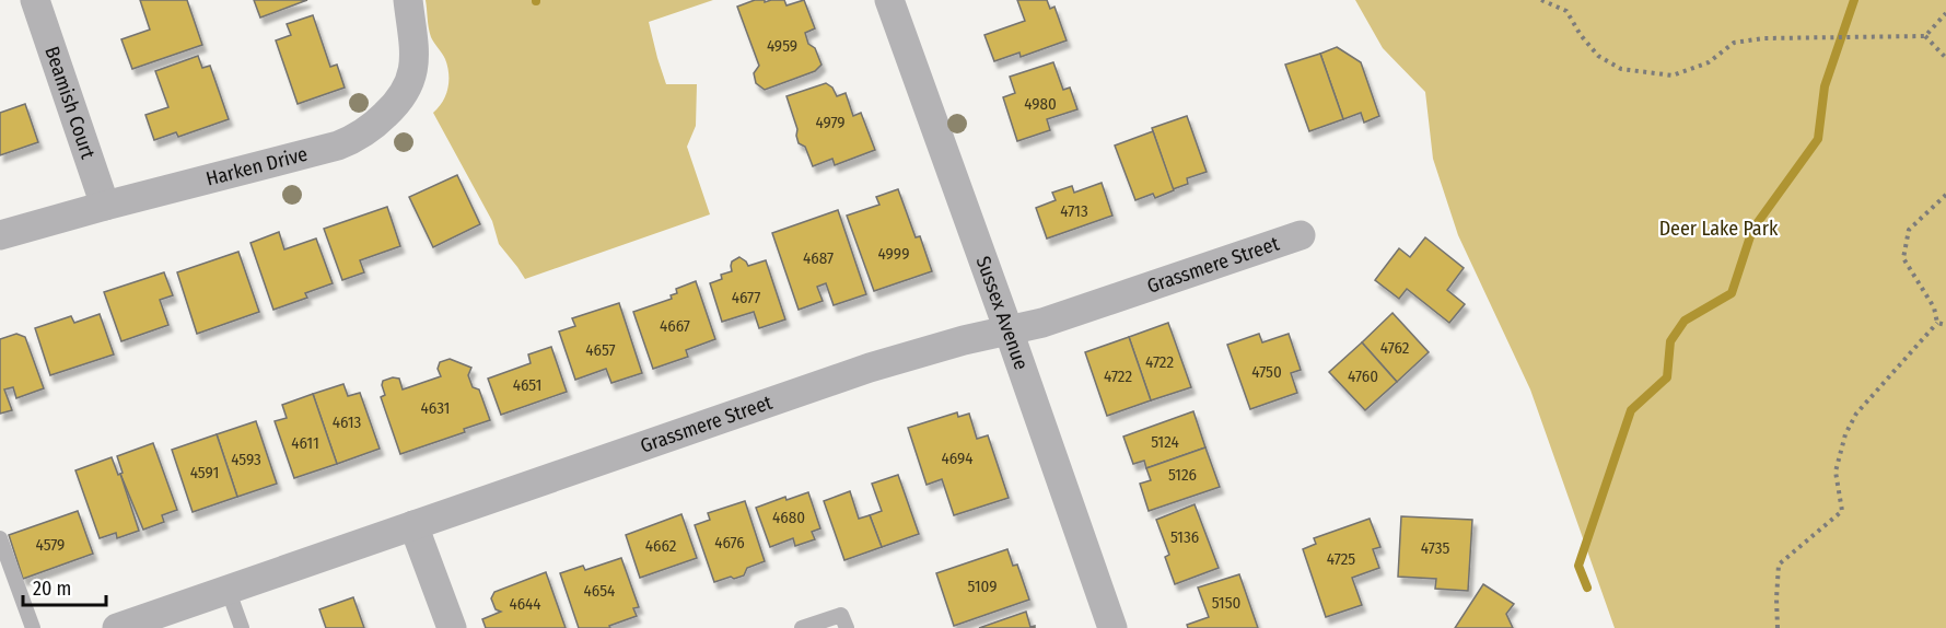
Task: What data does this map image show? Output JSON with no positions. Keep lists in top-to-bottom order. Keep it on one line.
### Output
{"streets":{"street":["Beamish Court","Harken Drive","Grassmere Street","Sussex Avenue"]},"crossings":[["Beamish Court","Harken Drive"],["Grassmere Street","Sussex Avenue"]],"parks":["Deer Lake Park"],"house_numbers":["4959","4980","4979","4713","4999","4687","4677","4667","4762","4657","4722","4750","4722","4760","4651","4631","4613","5124","4611","4694","4593","4591","5126","4680","5136","4676","4579","4662","4735","4725","5109","4654","5150","4644"],"scale_bar":"20 m"}
